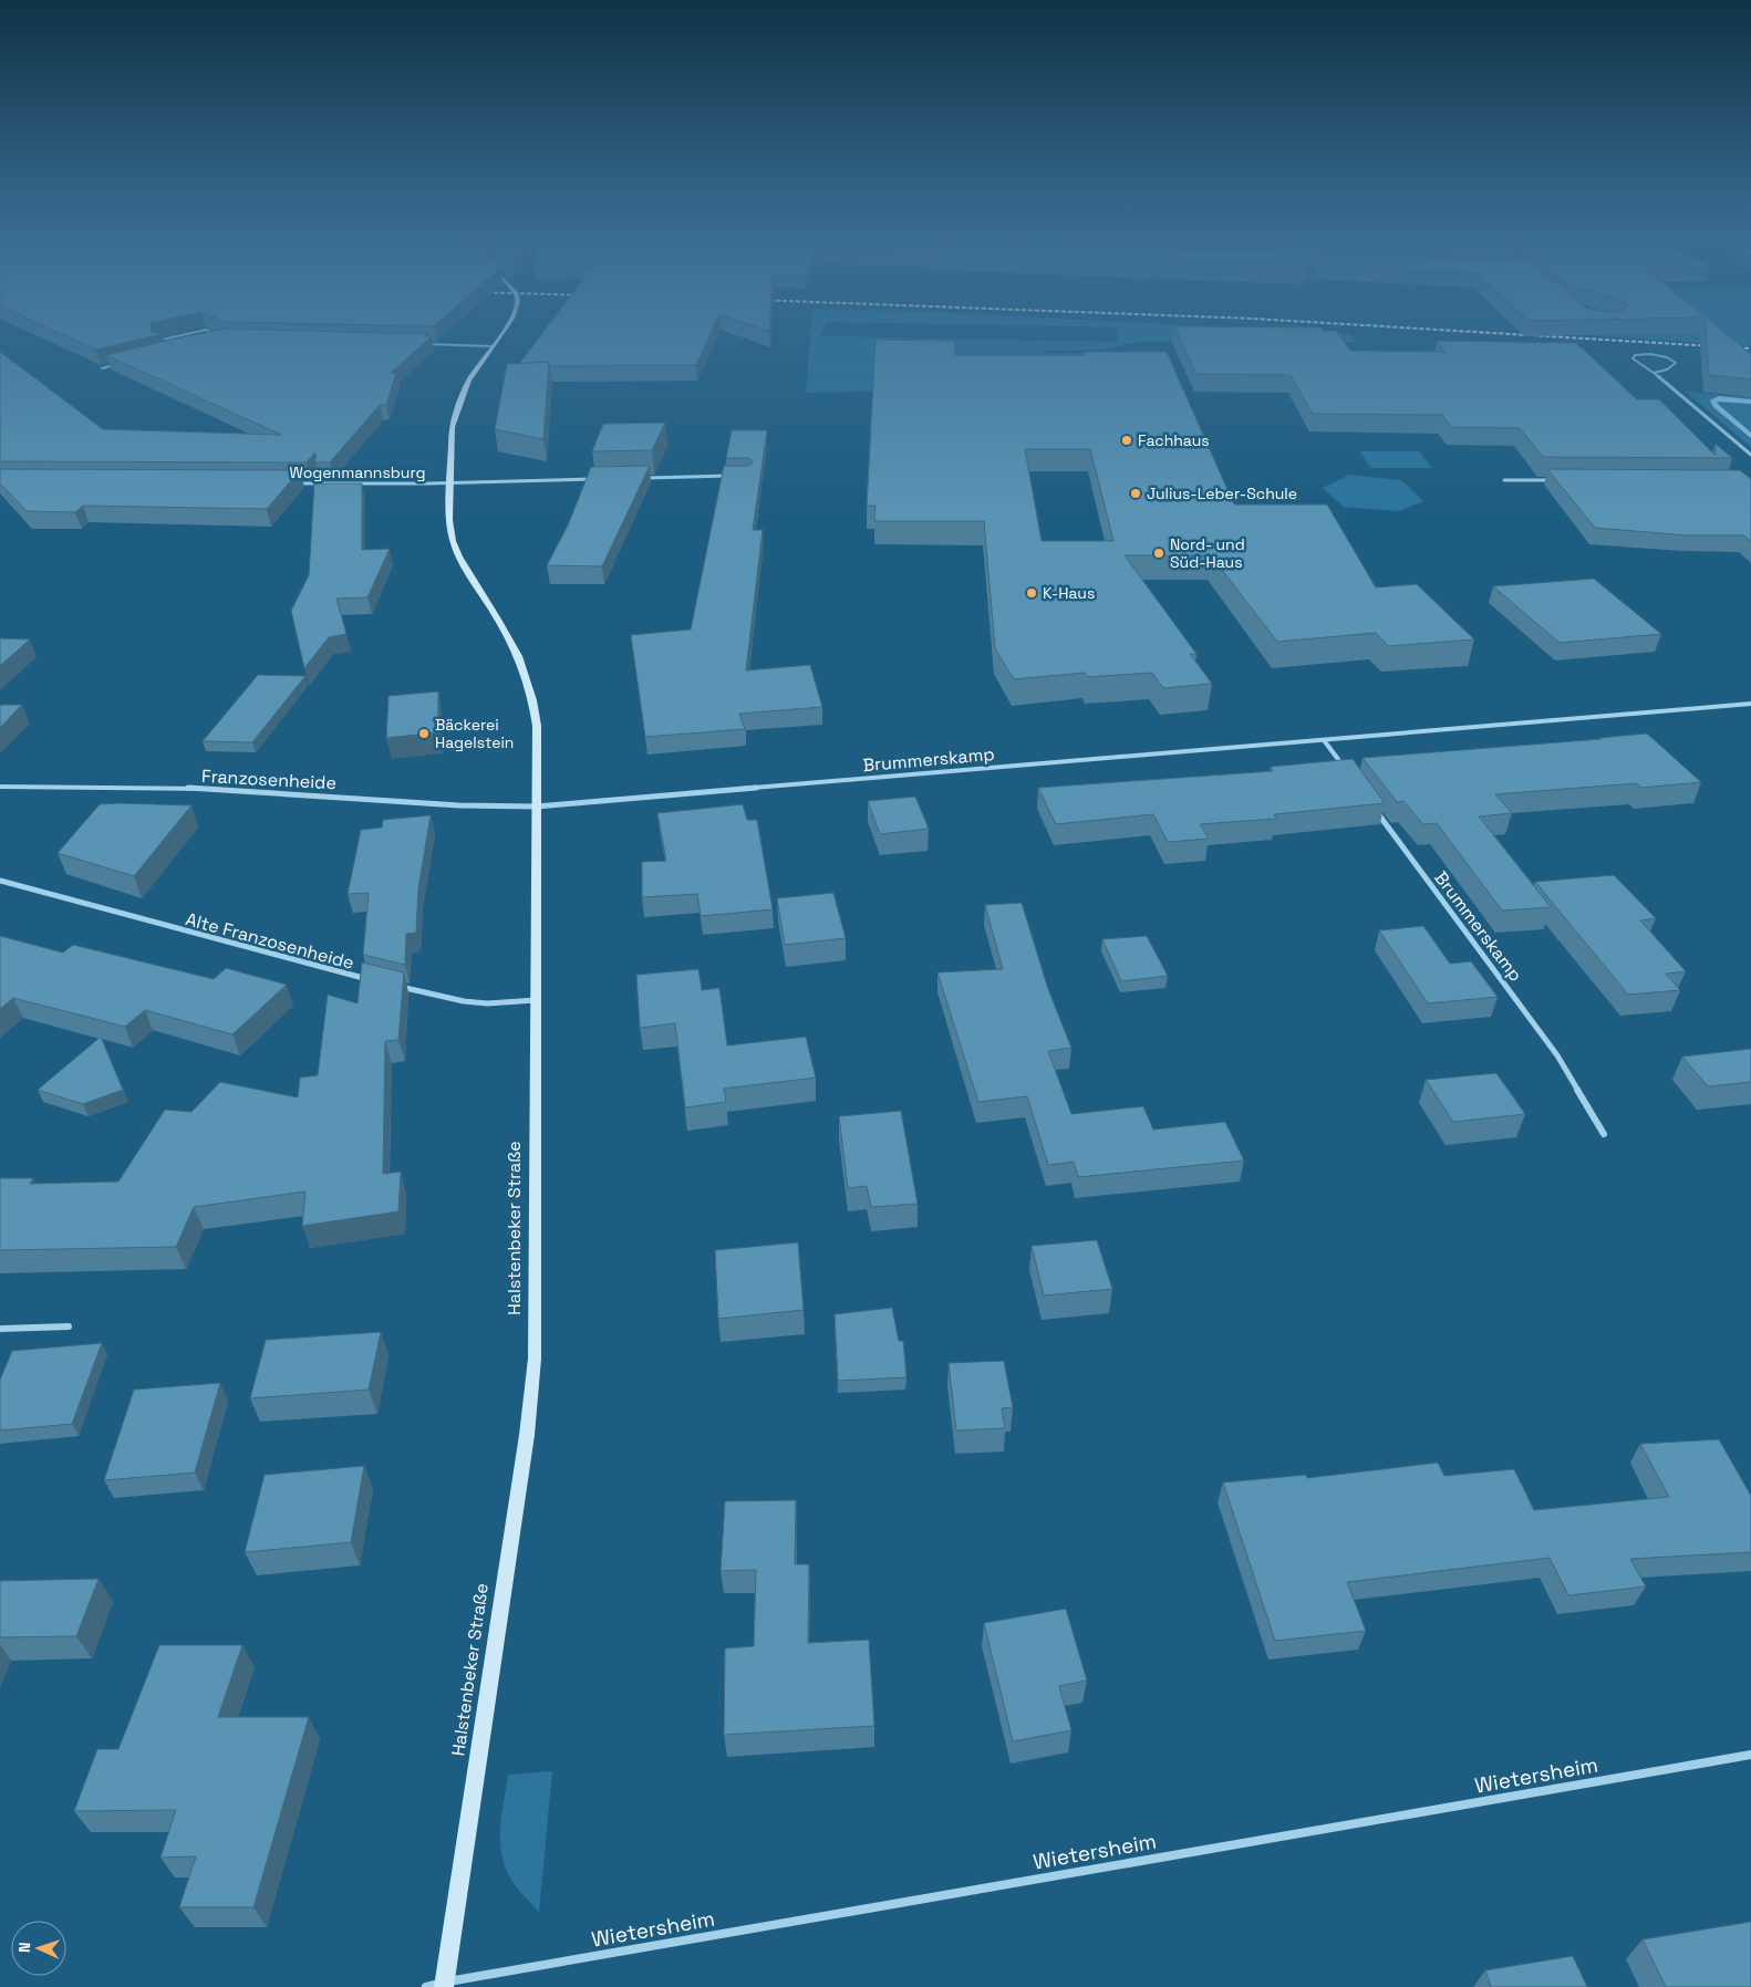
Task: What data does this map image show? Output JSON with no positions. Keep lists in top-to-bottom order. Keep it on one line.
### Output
{"streets":{"street":["Wogenmannsburg","Brummerskamp","Franzosenheide","Alte Franzosenheide","Halstenbeker Straße","Wietersheim"]},"crossings":[["Wogenmannsburg","Halstenbeker Straße"],["Brummerskamp","Franzosenheide"],["Brummerskamp","Halstenbeker Straße"],["Franzosenheide","Halstenbeker Straße"],["Halstenbeker Straße","Wietersheim"]],"places":["Fachhaus","Julius-Leber-Schule","Nord- und Süd-Haus","K-Haus","Bäckerei Hagelstein"],"north":"left"}
